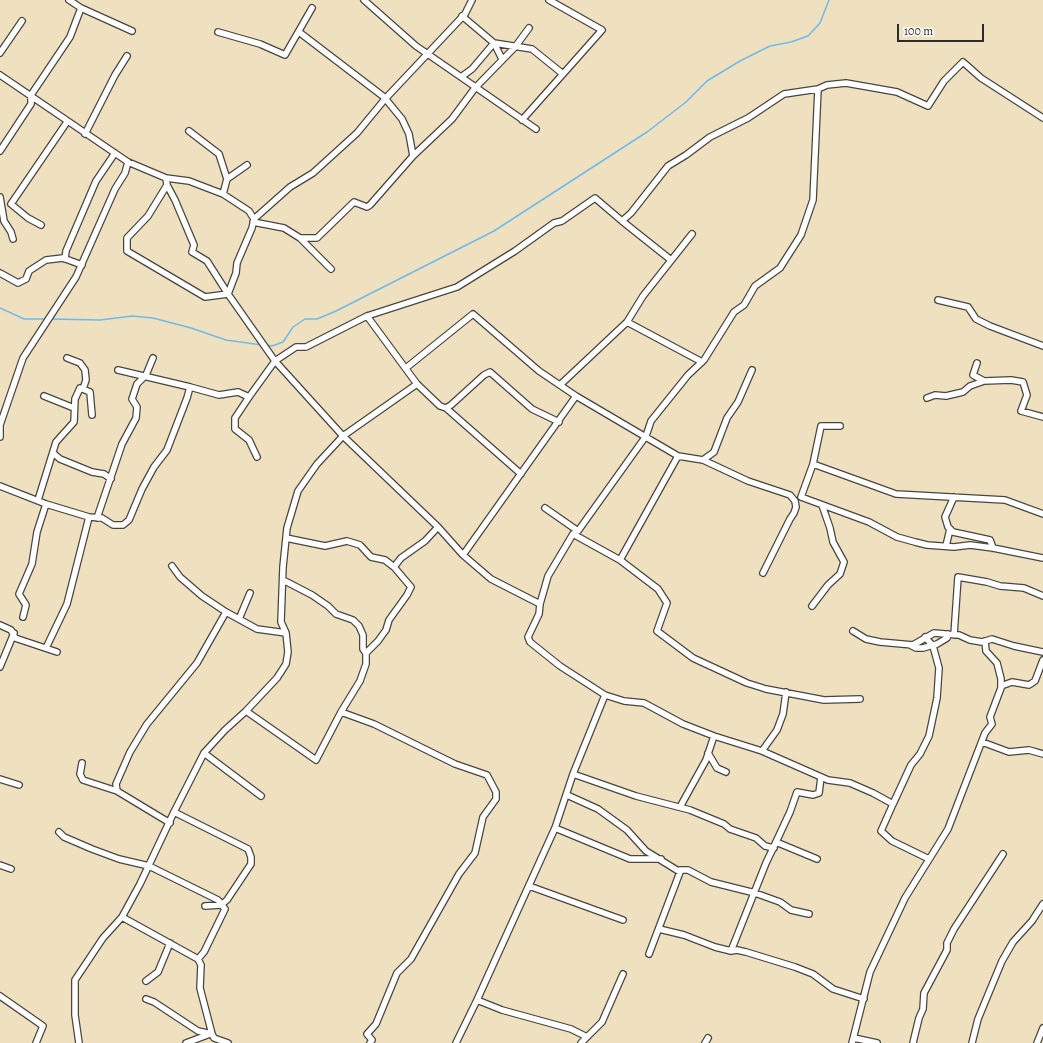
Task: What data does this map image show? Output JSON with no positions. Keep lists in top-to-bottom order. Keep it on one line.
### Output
{"scale_bar":"100 m"}
